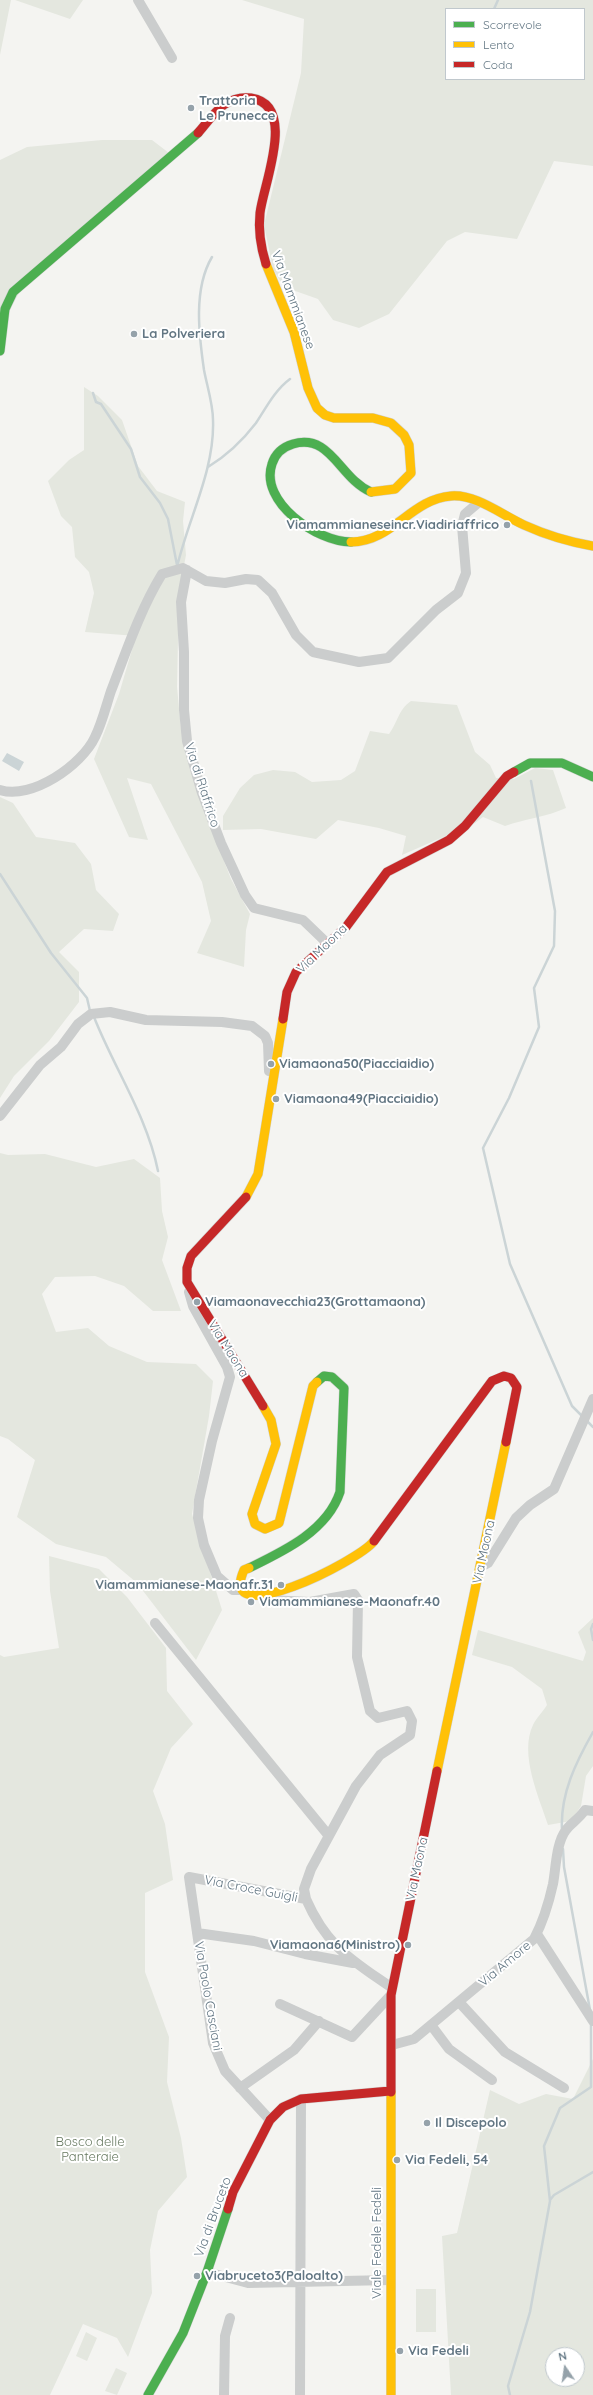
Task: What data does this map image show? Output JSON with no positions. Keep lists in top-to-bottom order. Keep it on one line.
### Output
{"streets":{"main road":["Via Mammianese","Via Maona","Via di Bruceto","Viale Fedele Fedeli"],"street":["Via di Riaffrico","Via Croce Guigli","Via Amore","Via Paolo Casciani"]},"crossings":[["Via di Riaffrico","Via Maona"],["Via Maona","Via Croce Guigli"],["Via Maona","Via Amore"],["Via Maona","Via di Bruceto"],["Via Maona","Viale Fedele Fedeli"],["Via Croce Guigli","Via Paolo Casciani"],["Via Paolo Casciani","Via di Bruceto"],["Via di Bruceto","Viale Fedele Fedeli"]],"parks":["Bosco delle Panteraie"],"places":["Trattoria Le Prunecce","La Polveriera","Viamammianeseincr.Viadiriaffrico","Viamaona50(Piacciaidio)","Viamaona49(Piacciaidio)","Viamaonavecchia23(Grottamaona)","Viamammianese-Maonafr.31","Viamammianese-Maonafr.40","Viamaona6(Ministro)","Il Discepolo","Via Fedeli, 54","Viabruceto3(Paloalto)","Via Fedeli"],"legend":["Scorrevole","Lento","Coda"],"north":"top"}
